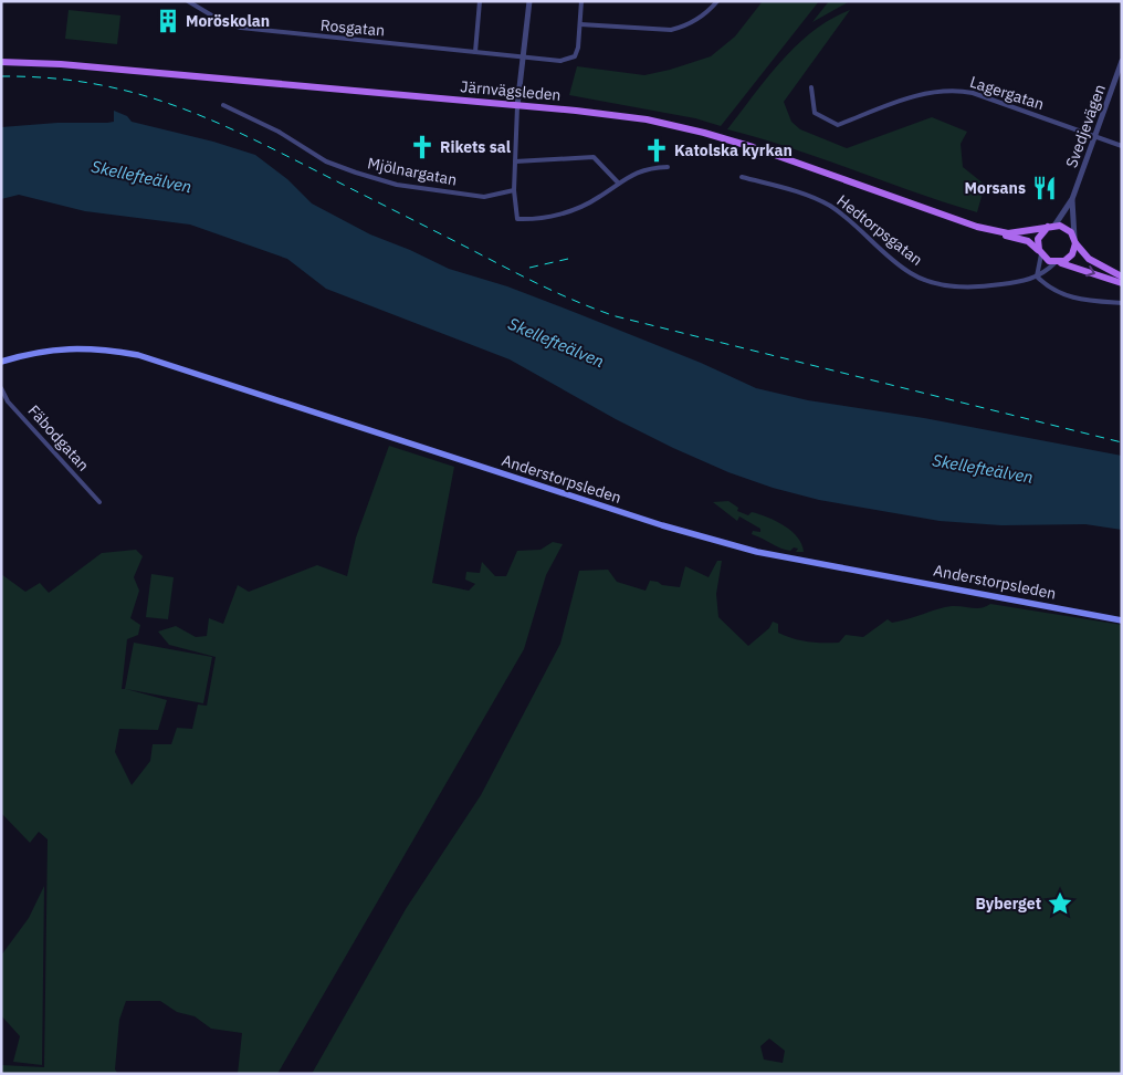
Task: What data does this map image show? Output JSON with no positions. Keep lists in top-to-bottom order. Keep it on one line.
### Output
{"streets":{"main road":["Järnvägsleden","Anderstorpsleden"],"street":["Rosgatan","Lagergatan","Svedjevägen","Mjölnargatan","Hedtorpsgatan","Fäbodgatan"]},"crossings":[["Järnvägsleden","Svedjevägen"],["Lagergatan","Svedjevägen"]],"water":["Skellefteälven"],"places":{"building":["Moröskolan"],"church":["Rikets sal","Katolska kyrkan"],"restaurant":["Morsans"],"place":["Byberget"]}}
